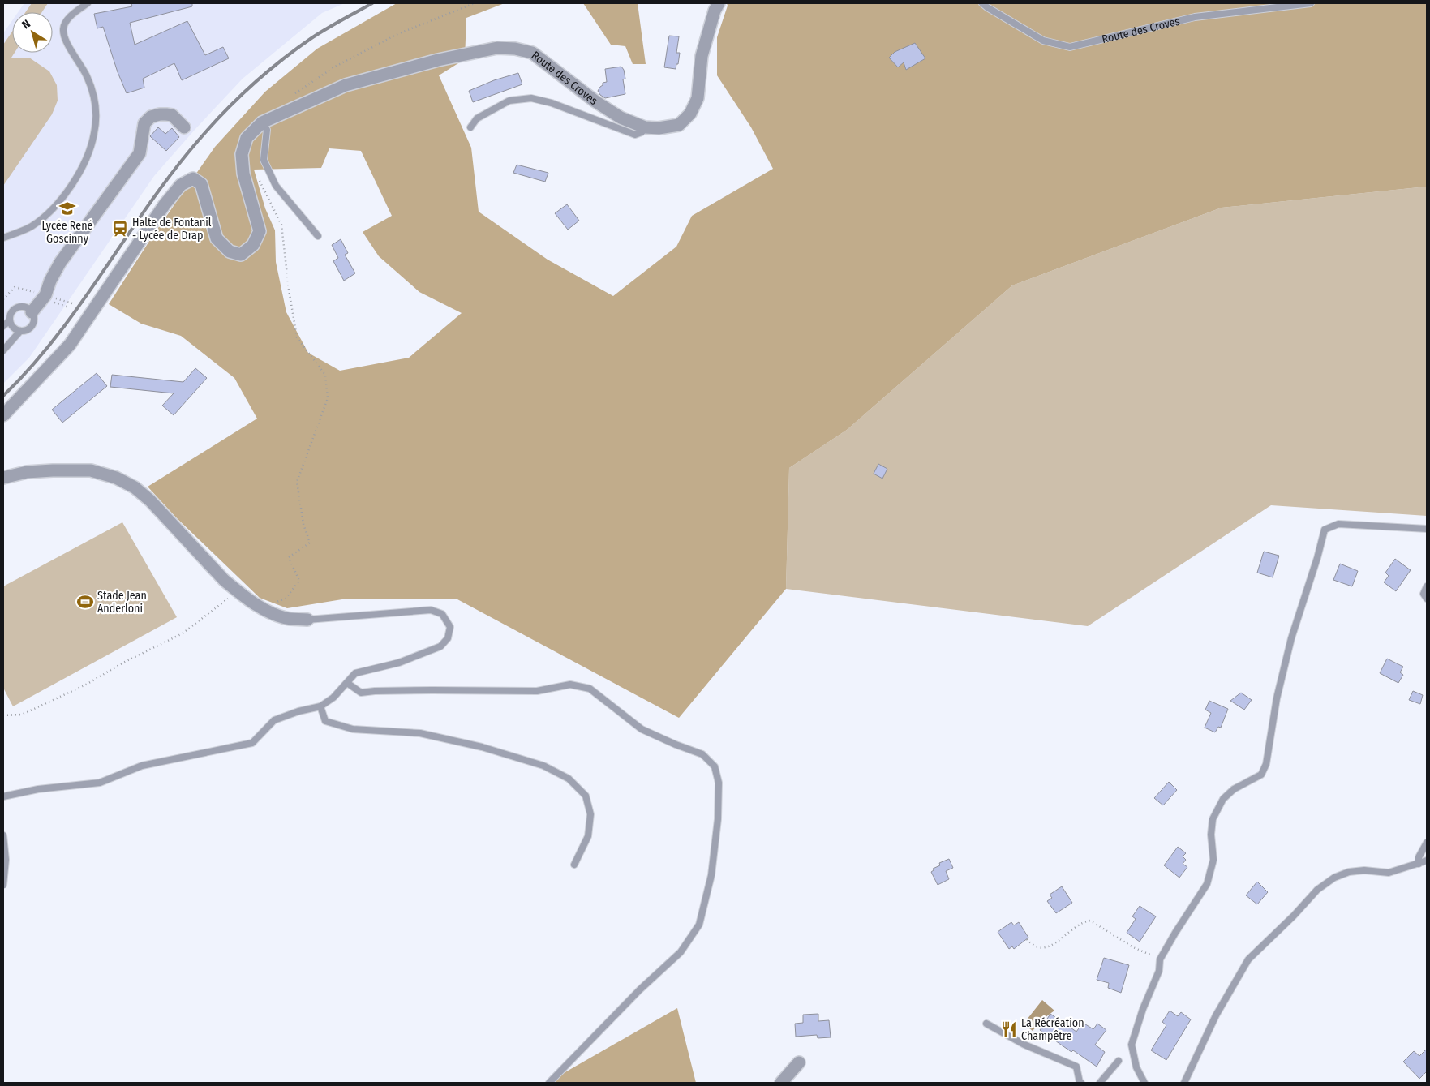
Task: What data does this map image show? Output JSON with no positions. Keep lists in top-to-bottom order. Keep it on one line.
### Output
{"streets":{"street":["Route des Croves"]},"places":{"school or university":["Lycée René Goscinny"],"station":["Halte de Fontanil - Lycée de Drap"],"sports":["Stade Jean Anderloni"],"restaurant":["La Récréation Champêtre"]},"north":"top left"}
